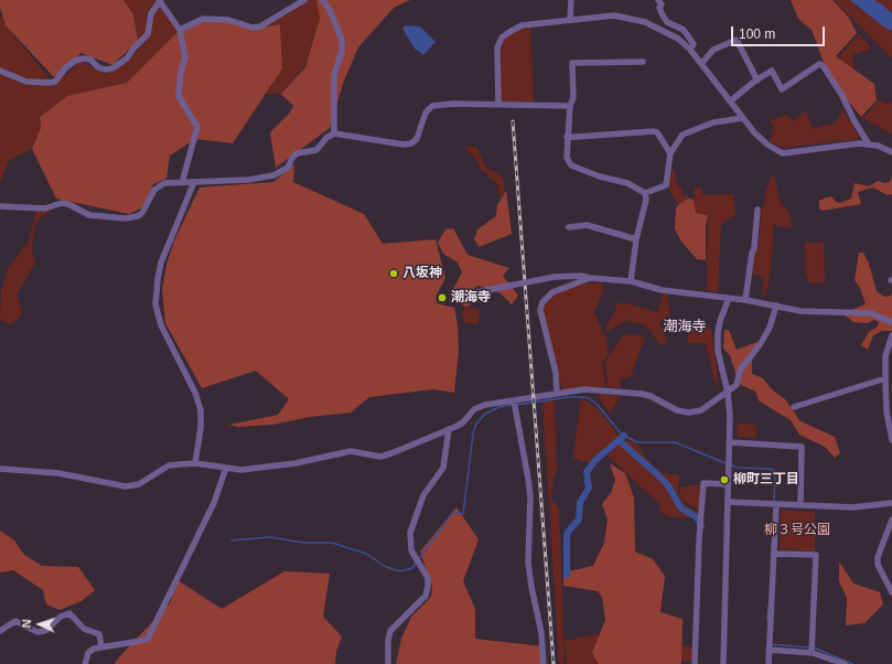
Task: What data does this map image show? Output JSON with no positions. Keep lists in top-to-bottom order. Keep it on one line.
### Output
{"districts":["潮海寺"],"parks":["柳３号公園"],"places":["八坂神","潮海寺","柳町三丁目"],"scale_bar":"100 m","north":"left"}
